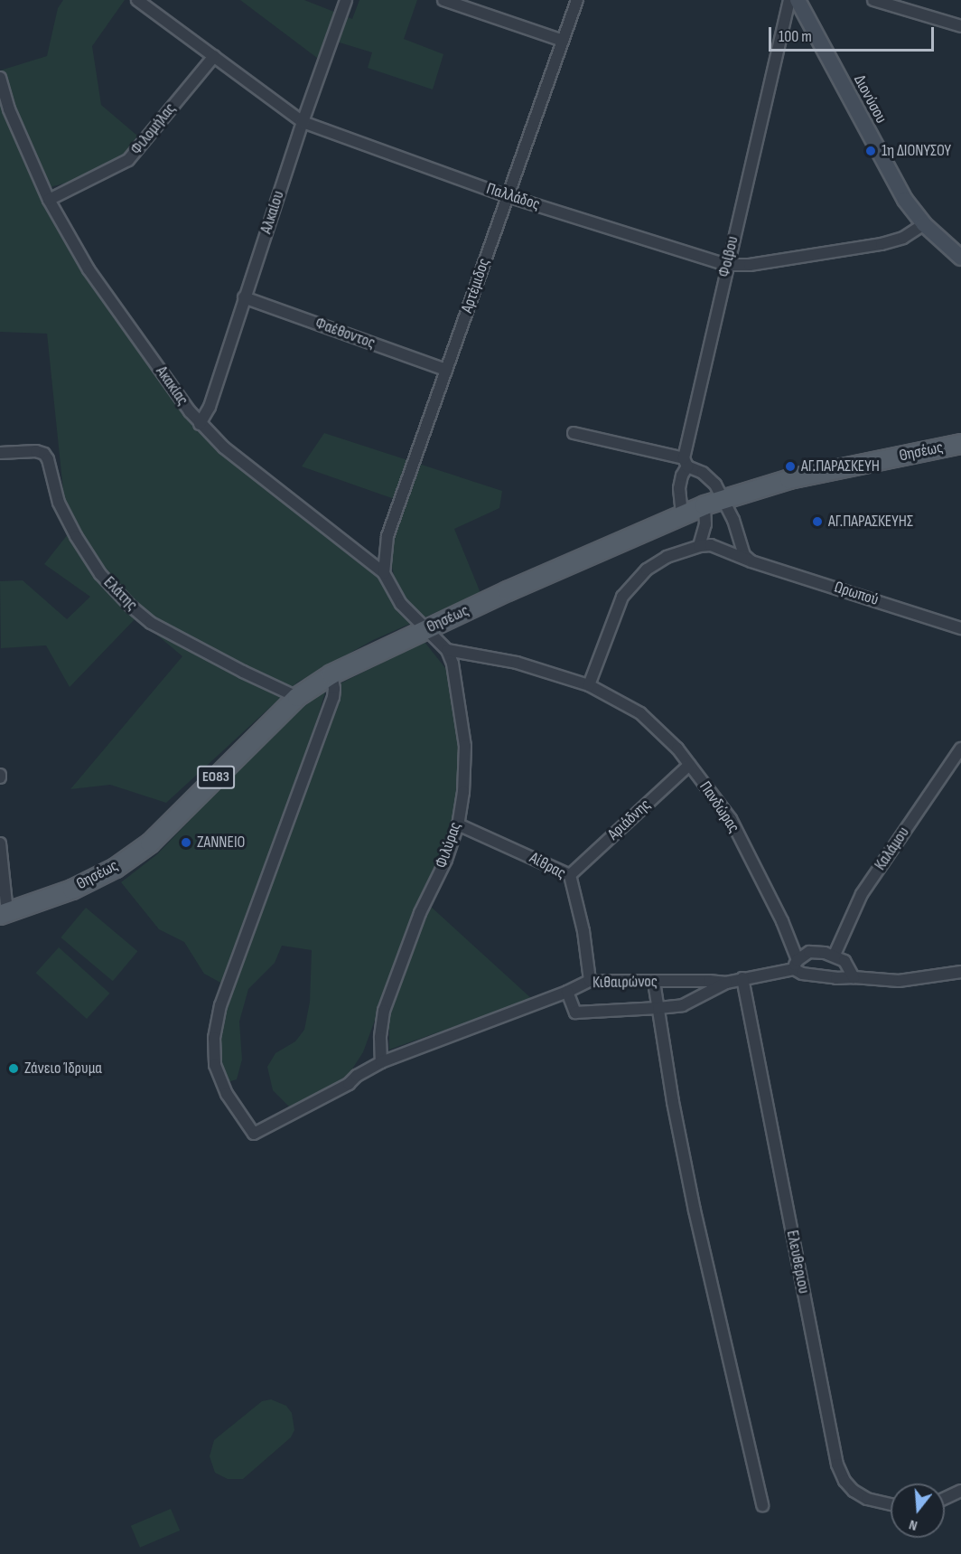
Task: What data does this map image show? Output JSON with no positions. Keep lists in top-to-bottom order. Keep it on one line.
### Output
{"streets":{"main road":["Διονύσου","Θησέως","ΕΟ83"],"street":["Φιλομήλας","Παλλάδος","Αλκαίου","Φοίβου","Αρτέμιδος","Φαέθοντος","Ακακίας","Ελάτης","Ωρωπού","Πανδώρας","Αριάδνης","Φιλύρας","Καλάμου","Αίθρας","Κιθαιρώνος","Ελευθεριου"]},"crossings":[["Διονύσου","Παλλάδος"],["Φιλομήλας","Παλλάδος"],["Φιλομήλας","Ακακίας"],["Παλλάδος","Αλκαίου"],["Παλλάδος","Φοίβου"],["Παλλάδος","Αρτέμιδος"],["Αλκαίου","Φαέθοντος"],["Αλκαίου","Ακακίας"],["Φοίβου","Θησέως"],["Αρτέμιδος","Φαέθοντος"],["Αρτέμιδος","Ακακίας"],["Ακακίας","Θησέως"],["Θησέως","Ελάτης"],["Θησέως","Κιθαιρώνος"],["Πανδώρας","Αριάδνης"],["Πανδώρας","Φιλύρας"],["Πανδώρας","Κιθαιρώνος"],["Αριάδνης","Αίθρας"],["Φιλύρας","Αίθρας"],["Φιλύρας","Κιθαιρώνος"],["Αίθρας","Κιθαιρώνος"],["Κιθαιρώνος","Ελευθεριου"]],"places":["1η ΔΙΟΝΥΣΟΥ","ΑΓ.ΠΑΡΑΣΚΕΥΗ","ΑΓ.ΠΑΡΑΣΚΕΥΗΣ","ΖΑΝΝΕΙΟ","Ζάνειο Ίδρυμα"],"scale_bar":"100 m","north":"bottom"}
